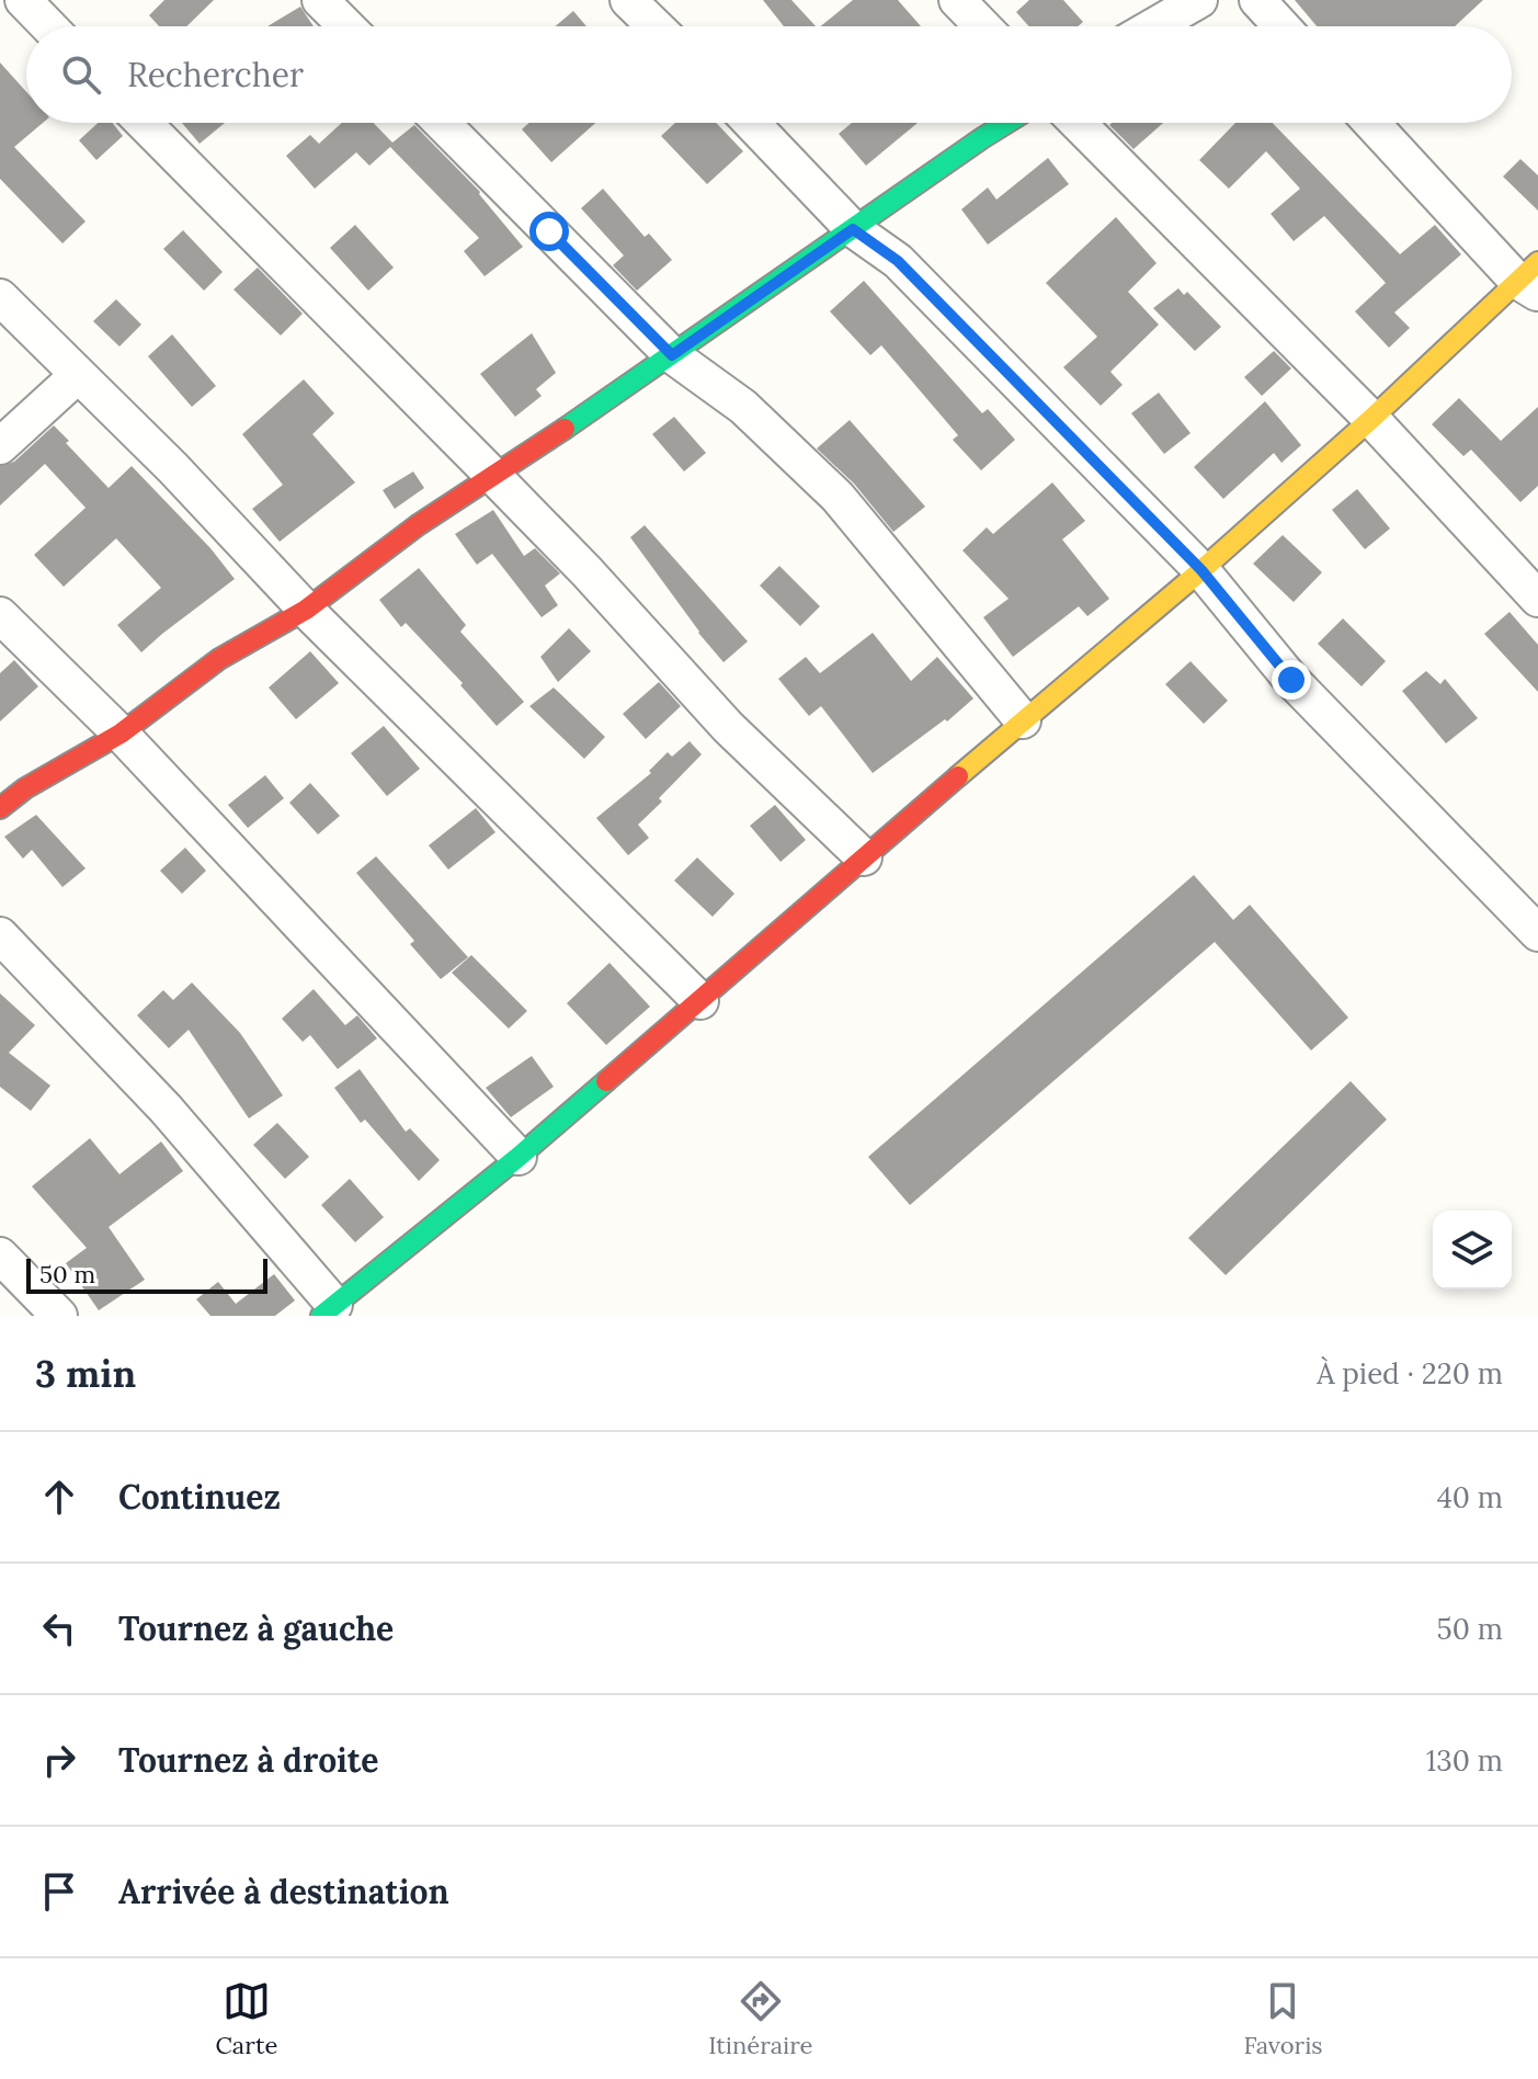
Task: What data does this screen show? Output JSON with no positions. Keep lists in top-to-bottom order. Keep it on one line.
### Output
{"scale_bar":"50 m","page":{"search":"Rechercher","scale":"50 m","heading":["3 min","À pied · 220 m"],"list":[["Continuez","40 m"],["Tournez à gauche","50 m"],["Tournez à droite","130 m"],"Arrivée à destination"],"nav":["Carte","Itinéraire","Favoris"]}}
